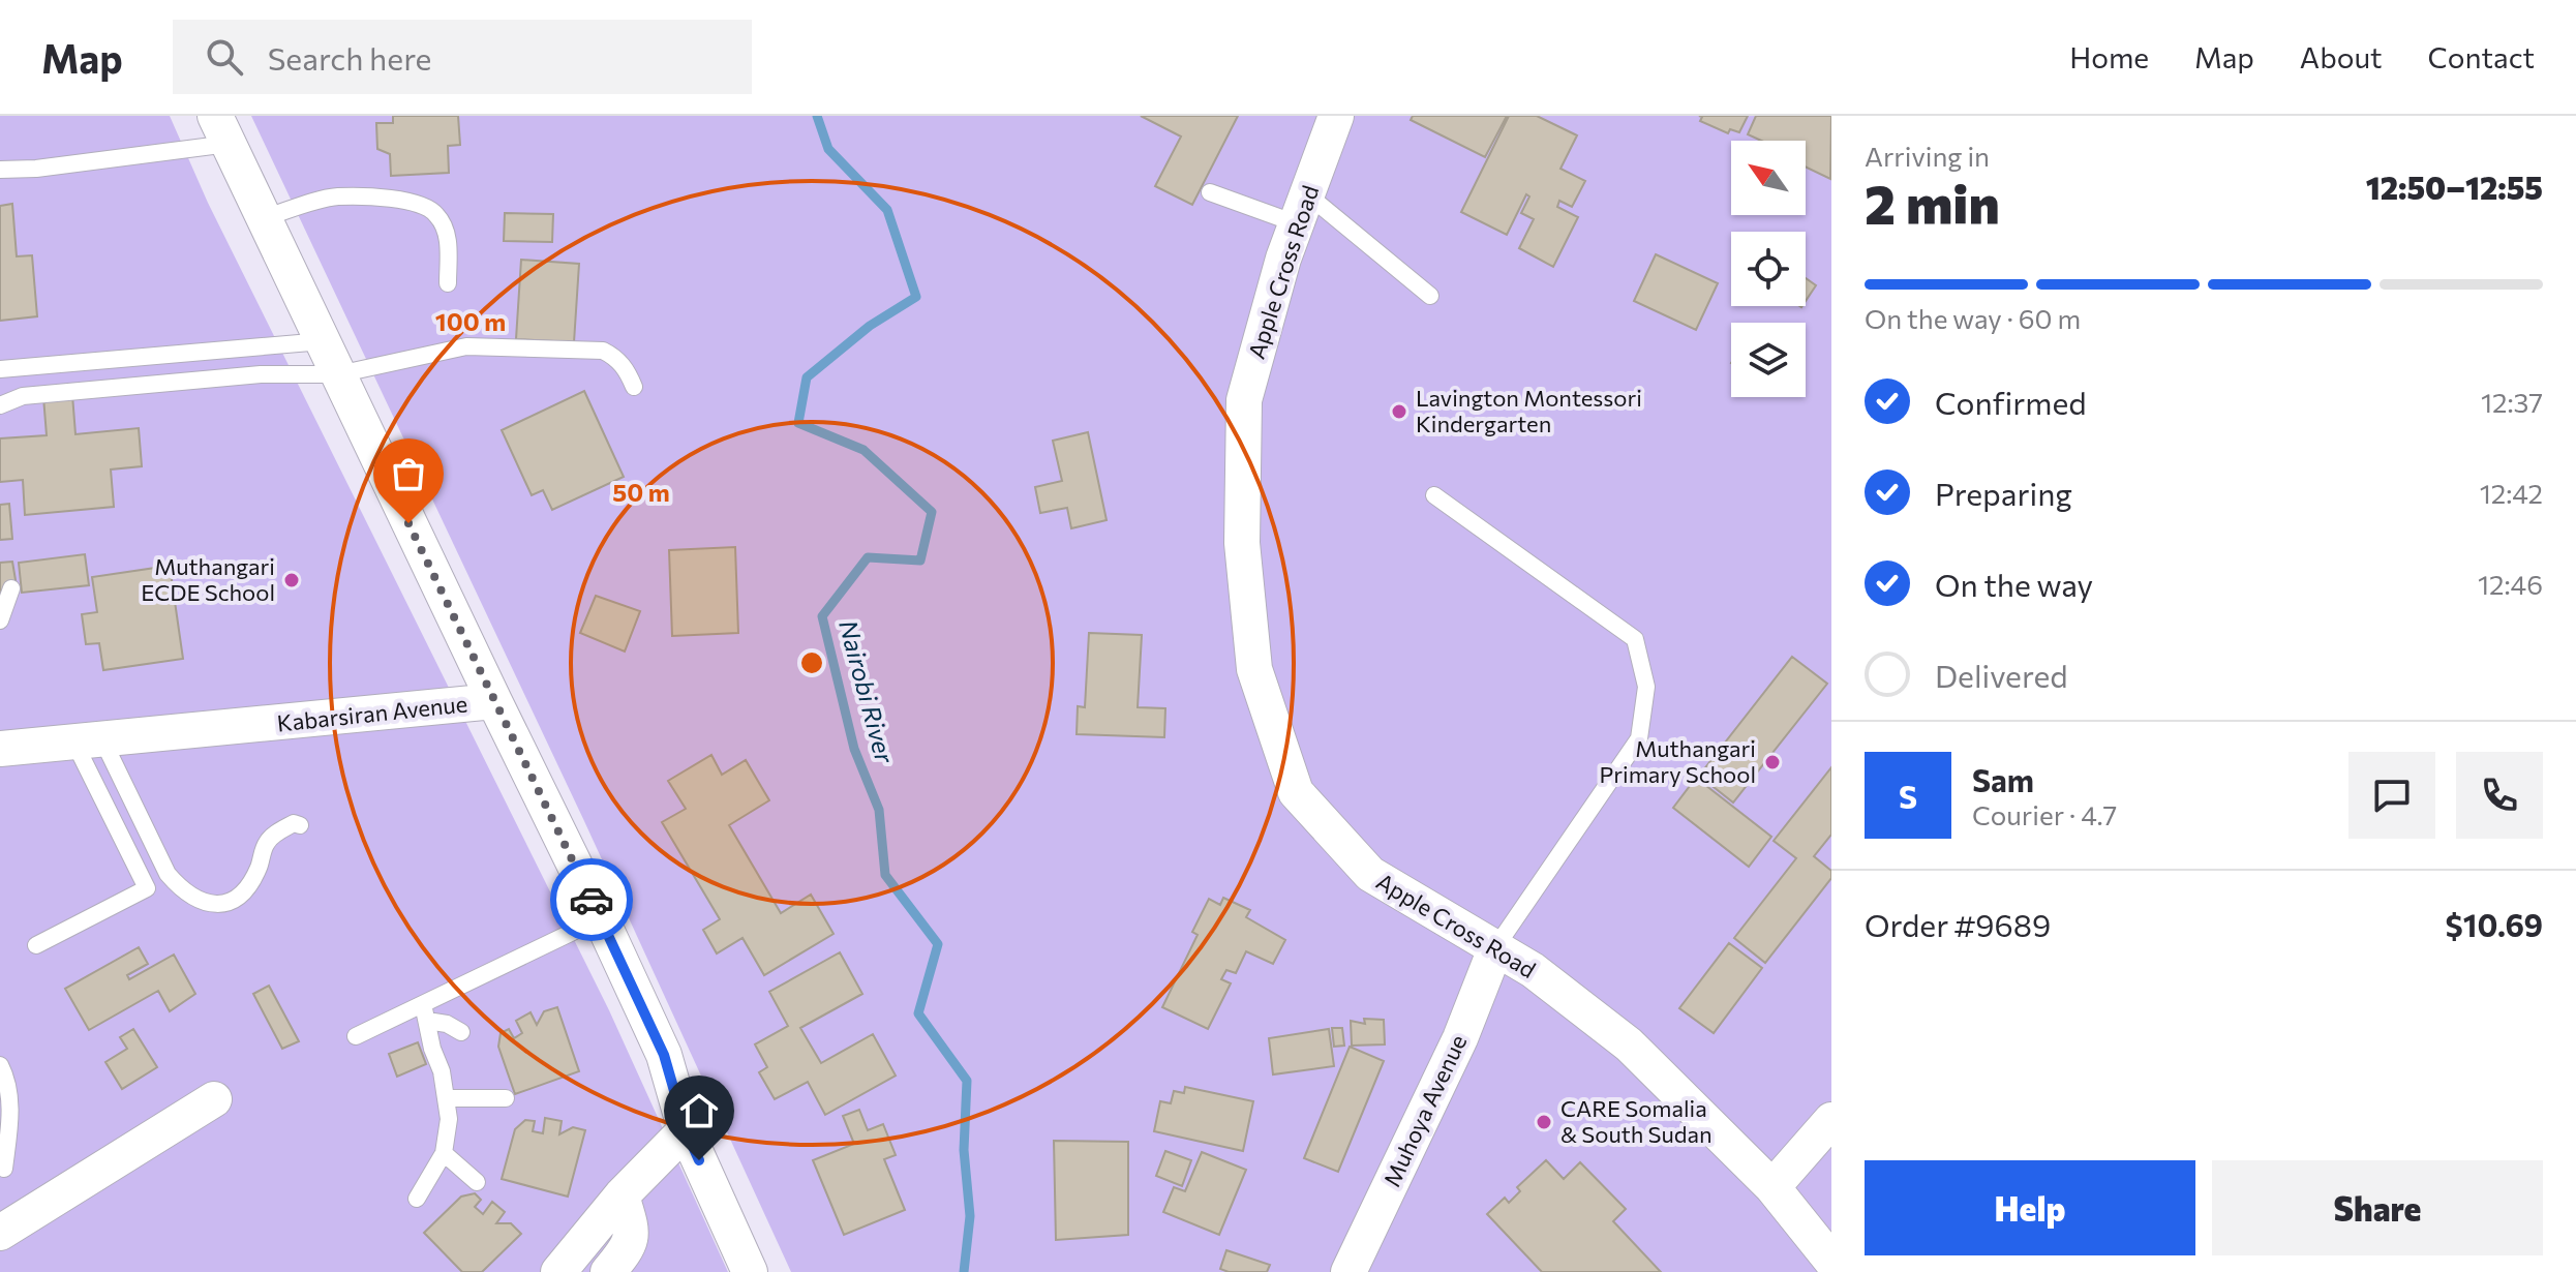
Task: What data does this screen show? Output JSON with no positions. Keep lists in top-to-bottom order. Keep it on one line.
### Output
{"streets":{"street":["Apple Cross Road","Kabarsiran Avenue","Muhoya Avenue"]},"crossings":[["Apple Cross Road","Muhoya Avenue"]],"water":["Nairobi River"],"places":["Lavington Montessori Kindergarten","Muthangari ECDE School","Muthangari Primary School","CARE Somalia & South Sudan"],"north":"top left","page":{"header":"Map","search":"Search here","nav":["Home","Map","About","Contact"],"heading":["2 min","Arriving in","12:50–12:55"],"panel":["Sam","Courier · 4.7","Order #9689","$10.69"],"bar":"On the way · 60 m","list":[["Confirmed","12:37"],["Preparing","12:42"],["On the way","12:46"],"Delivered"],"round":"S","buttons":["Help","Share"]},"rings":["100 m","50 m"]}
